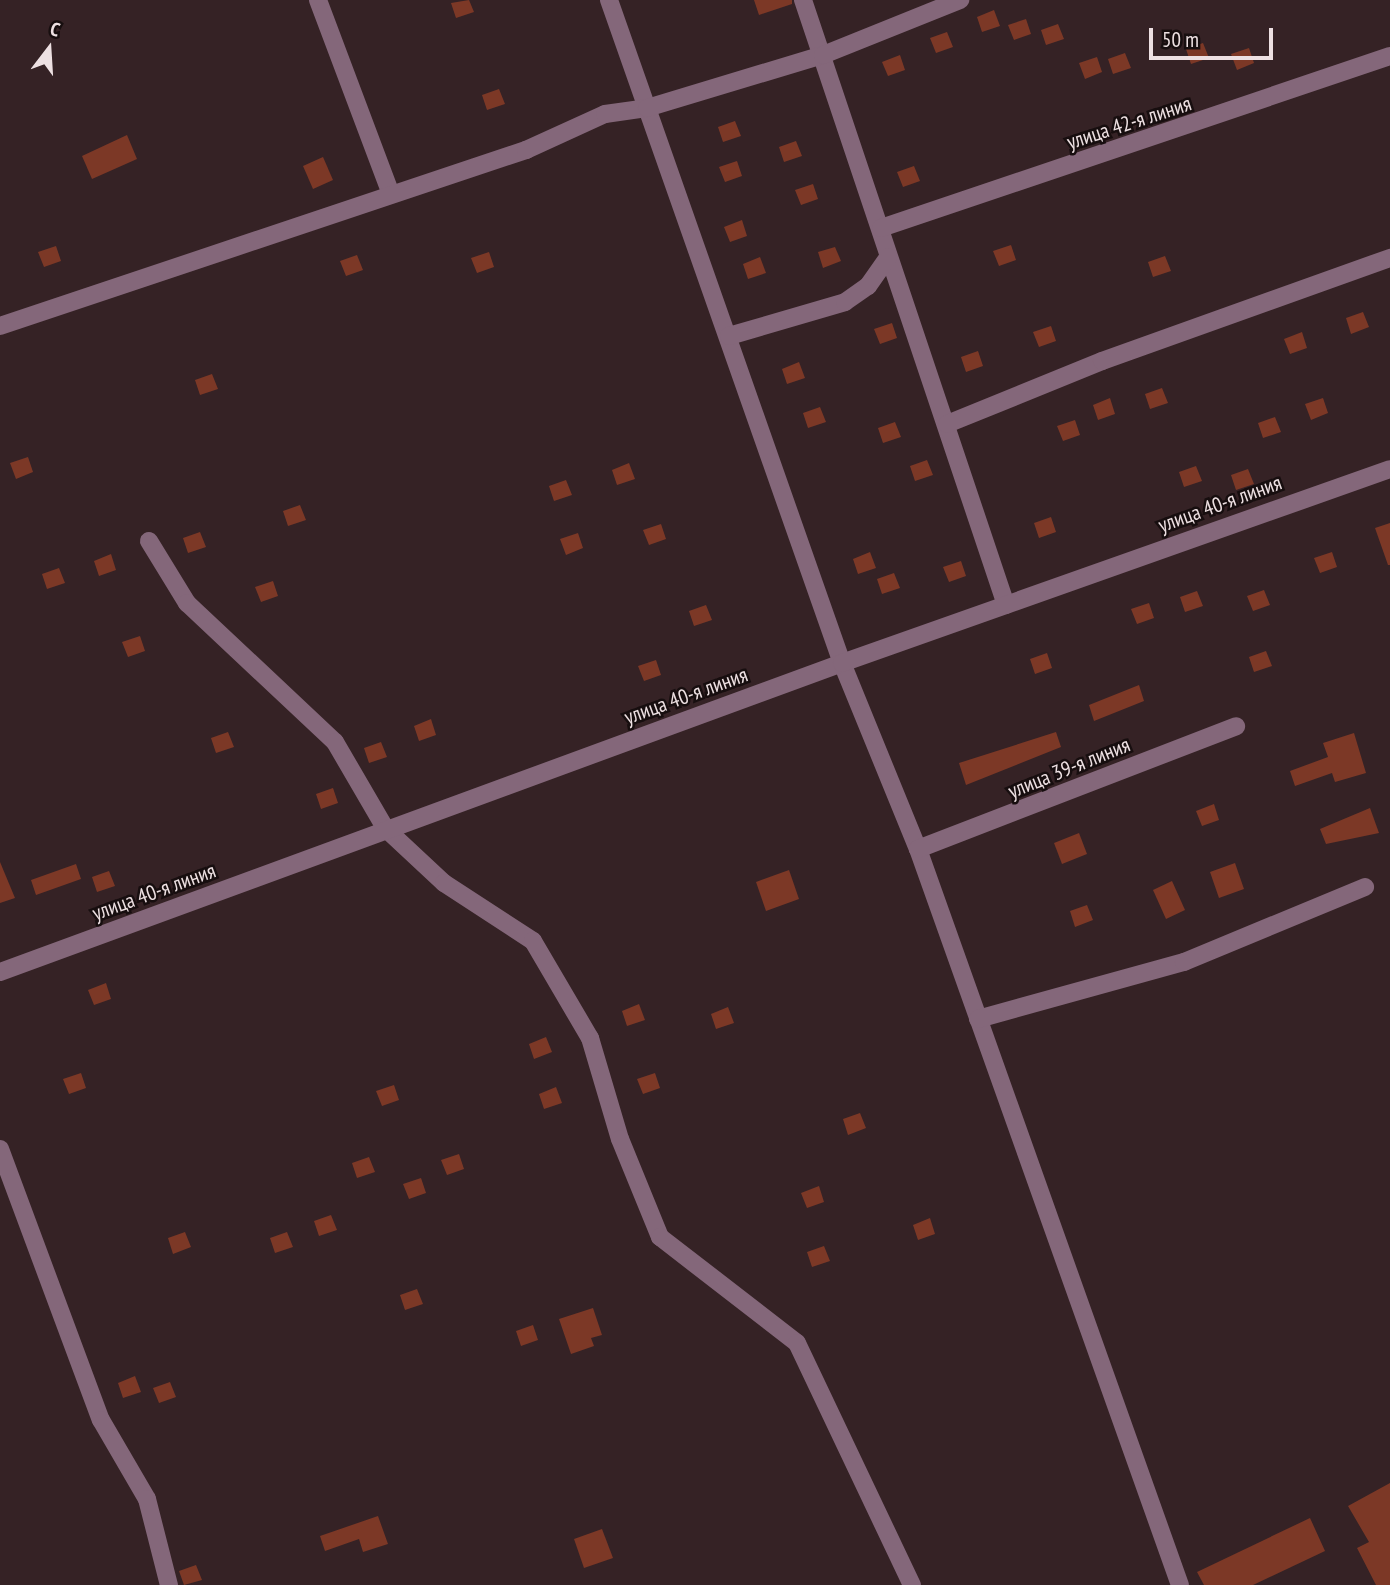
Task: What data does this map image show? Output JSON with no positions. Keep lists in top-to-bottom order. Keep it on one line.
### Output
{"streets":{"street":["улица 42-я линия","улица 40-я линия","улица 39-я линия"]},"scale_bar":"50 m","north":"top"}
